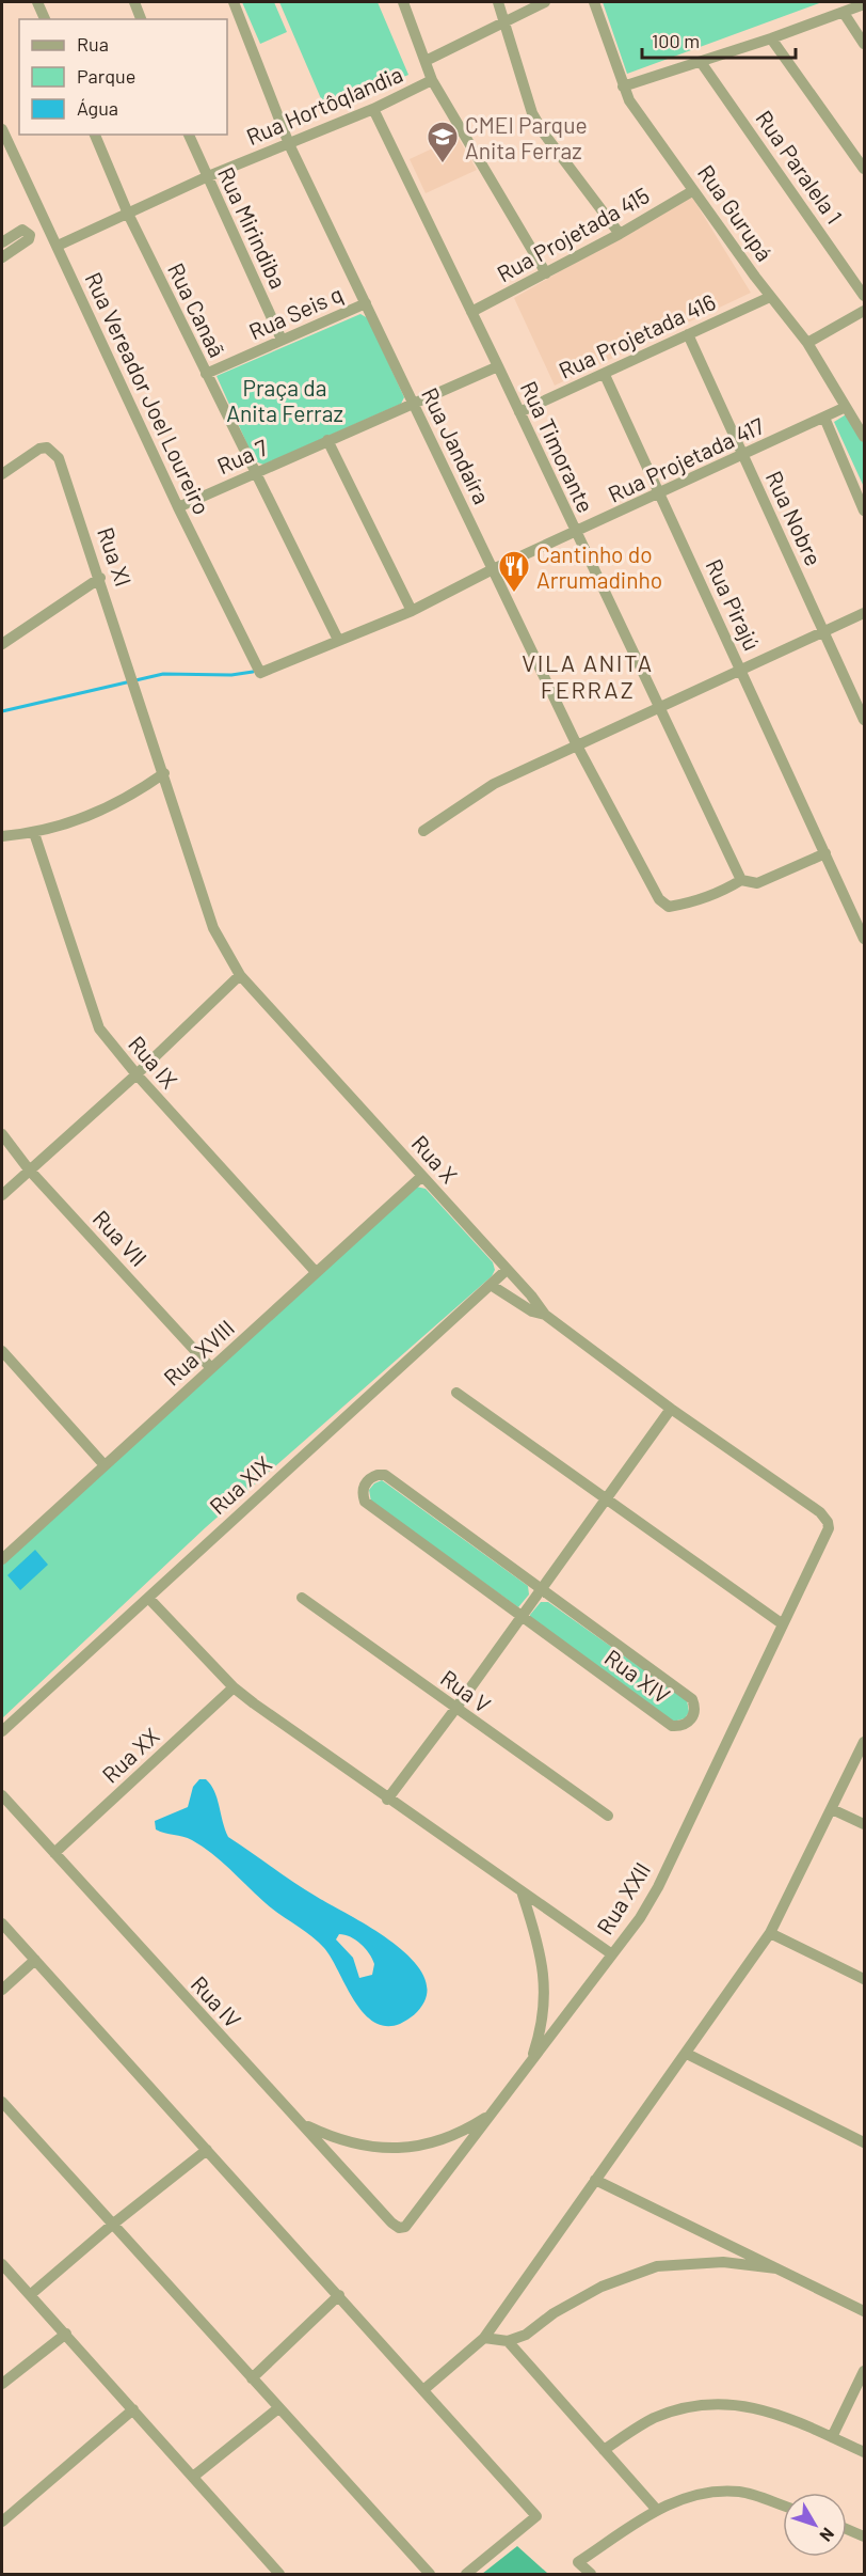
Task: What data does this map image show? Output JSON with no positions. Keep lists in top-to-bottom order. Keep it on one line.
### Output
{"streets":{"street":["Rua Hortôqlandia","Rua Paralela 1","Rua Gurupá","Rua Mirindiba","Rua Projetada 415","Rua Canaã","Rua Seis q","Rua Projetada 416","Rua Vereador Joel Loureiro","Rua Jandaíra","Rua Timorante","Rua 7","Rua Projetada 417","Rua Nobre","Rua XI","Rua Pirajú","Rua IX","Rua X","Rua VII","Rua XVIII","Rua XIX","Rua XIV","Rua V","Rua XX","Rua XXII","Rua IV"]},"crossings":[["Rua Hortôqlandia","Rua Mirindiba"],["Rua Hortôqlandia","Rua Canaã"],["Rua Hortôqlandia","Rua Vereador Joel Loureiro"],["Rua Hortôqlandia","Rua Jandaíra"],["Rua Hortôqlandia","Rua Timorante"],["Rua Gurupá","Rua Projetada 415"],["Rua Gurupá","Rua Projetada 416"],["Rua Gurupá","Rua Projetada 417"],["Rua Mirindiba","Rua Seis q"],["Rua Projetada 415","Rua Timorante"],["Rua Canaã","Rua Seis q"],["Rua Canaã","Rua 7"],["Rua Canaã","Rua Projetada 417"],["Rua Seis q","Rua Jandaíra"],["Rua Projetada 416","Rua Timorante"],["Rua Projetada 416","Rua Nobre"],["Rua Projetada 416","Rua Pirajú"],["Rua Vereador Joel Loureiro","Rua 7"],["Rua Vereador Joel Loureiro","Rua Projetada 417"],["Rua Jandaíra","Rua Timorante"],["Rua Jandaíra","Rua 7"],["Rua Jandaíra","Rua Projetada 417"],["Rua Timorante","Rua 7"],["Rua Timorante","Rua Projetada 417"],["Rua Projetada 417","Rua Nobre"],["Rua Projetada 417","Rua Pirajú"],["Rua XI","Rua X"],["Rua IX","Rua XVIII"],["Rua X","Rua XVIII"],["Rua X","Rua XIX"],["Rua X","Rua XXII"],["Rua VII","Rua XVIII"],["Rua XX","Rua IV"],["Rua XXII","Rua IV"]],"districts":["VILA ANITA FERRAZ"],"parks":["Praça da Anita Ferraz"],"places":{"school or university":["CMEI Parque Anita Ferraz"],"restaurant":["Cantinho do Arrumadinho"]},"legend":["Rua","Parque","Água"],"scale_bar":"100 m","north":"bottom right"}
